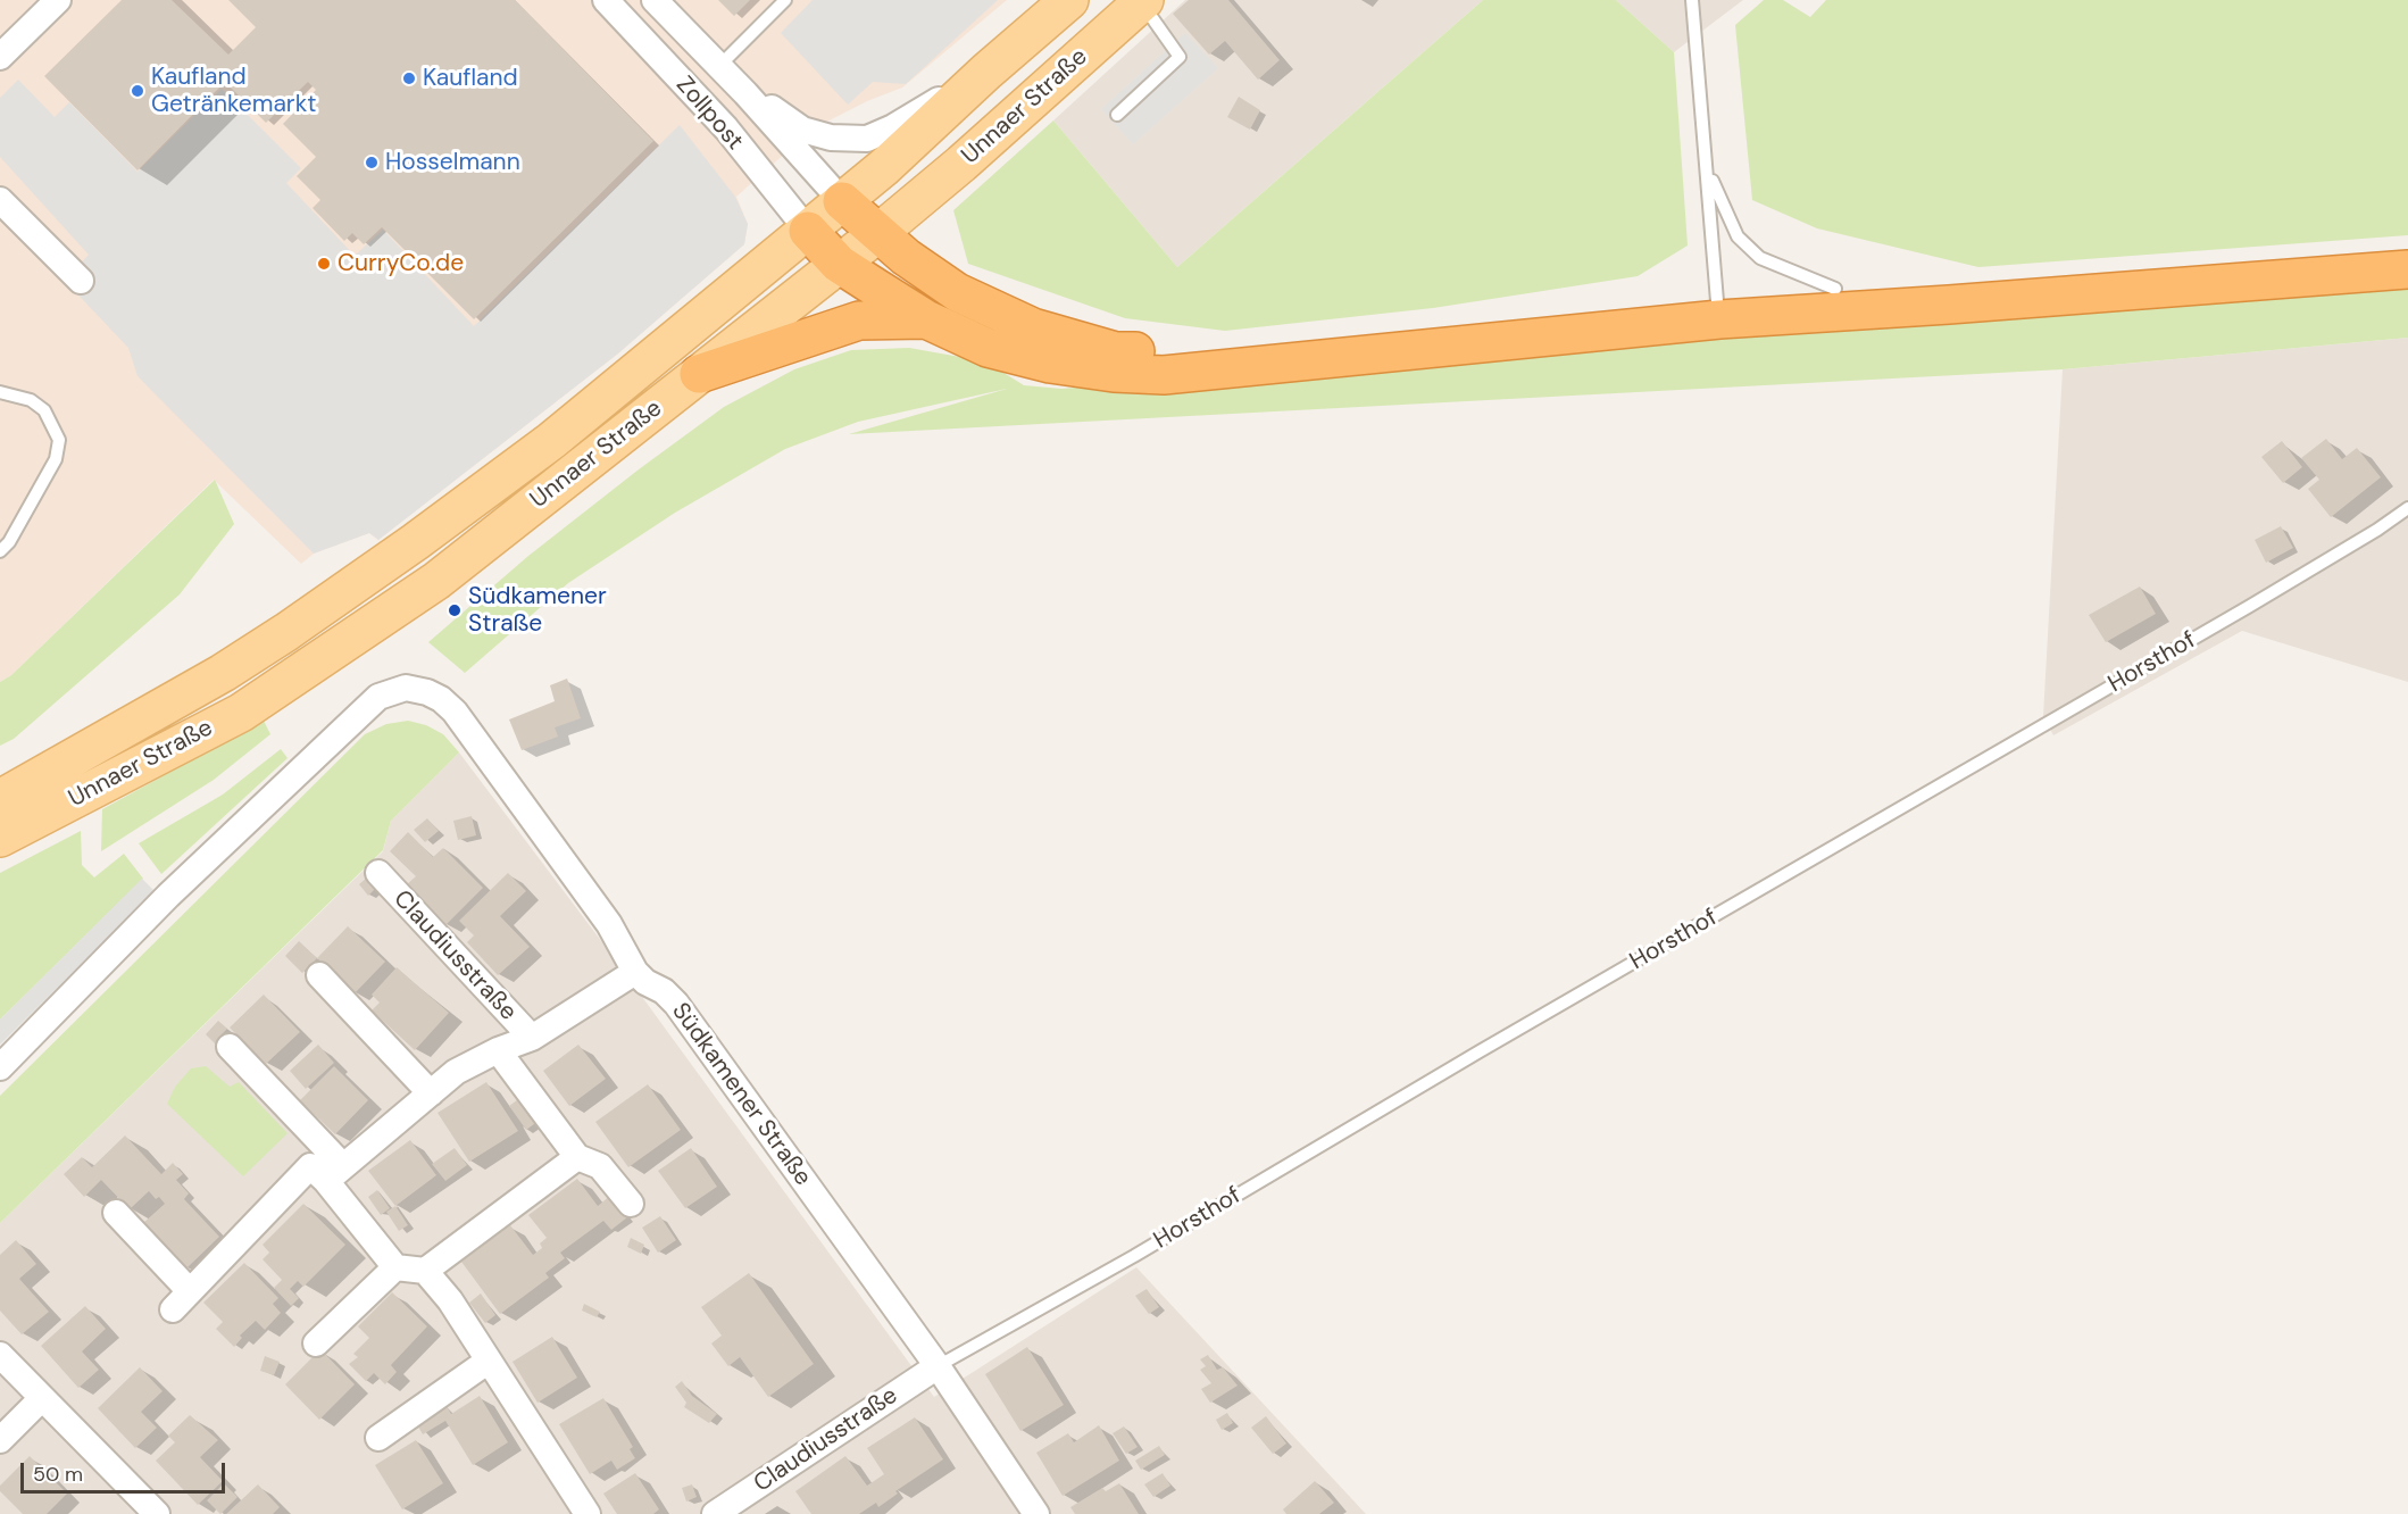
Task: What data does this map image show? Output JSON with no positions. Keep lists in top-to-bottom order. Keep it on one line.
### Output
{"streets":{"main road":["Unnaer Straße"],"street":["Zollpost","Claudiusstraße","Südkamener Straße"],"lane":["Horsthof"]},"crossings":[["Unnaer Straße","Zollpost"],["Horsthof","Claudiusstraße"],["Horsthof","Südkamener Straße"],["Claudiusstraße","Südkamener Straße"]],"places":["Kaufland","Kaufland Getränkemarkt","Hosselmann","CurryCo.de","Südkamener Straße"],"scale_bar":"50 m"}
